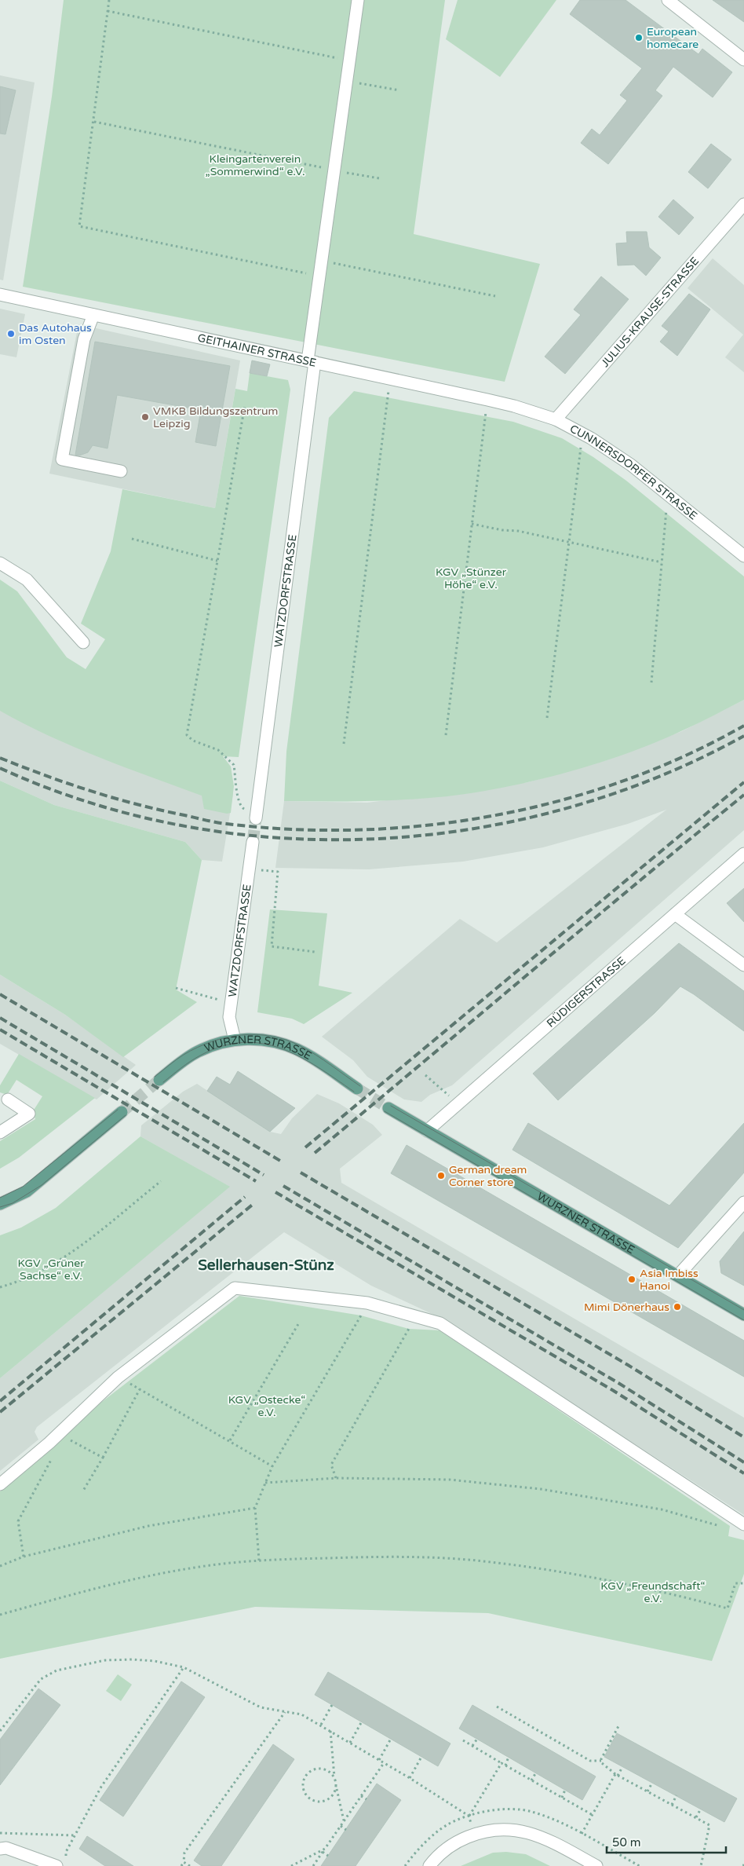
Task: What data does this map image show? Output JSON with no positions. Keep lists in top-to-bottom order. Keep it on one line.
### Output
{"streets":{"main road":["WURZNER STRASSE"],"street":["JULIUS-KRAUSE-STRASSE","GEITHAINER STRASSE","CUNNERSDORFER STRASSE","WATZDORFSTRASSE","RÜDIGERSTRASSE"]},"crossings":[["JULIUS-KRAUSE-STRASSE","CUNNERSDORFER STRASSE"],["GEITHAINER STRASSE","CUNNERSDORFER STRASSE"],["GEITHAINER STRASSE","WATZDORFSTRASSE"],["WATZDORFSTRASSE","WURZNER STRASSE"],["RÜDIGERSTRASSE","WURZNER STRASSE"]],"districts":["Sellerhausen-Stünz"],"parks":["Kleingartenverein „Sommerwind“ e.V.","KGV „Stünzer Höhe“ e.V.","KGV „Grüner Sachse“ e.V.","KGV „Ostecke“ e.V.","KGV „Freundschaft“ e.V."],"places":["European homecare","Das Autohaus im Osten","VMKB Bildungszentrum Leipzig","German dream Corner store","Asia Imbiss Hanoi","Mimi Dönerhaus"],"scale_bar":"50 m"}
